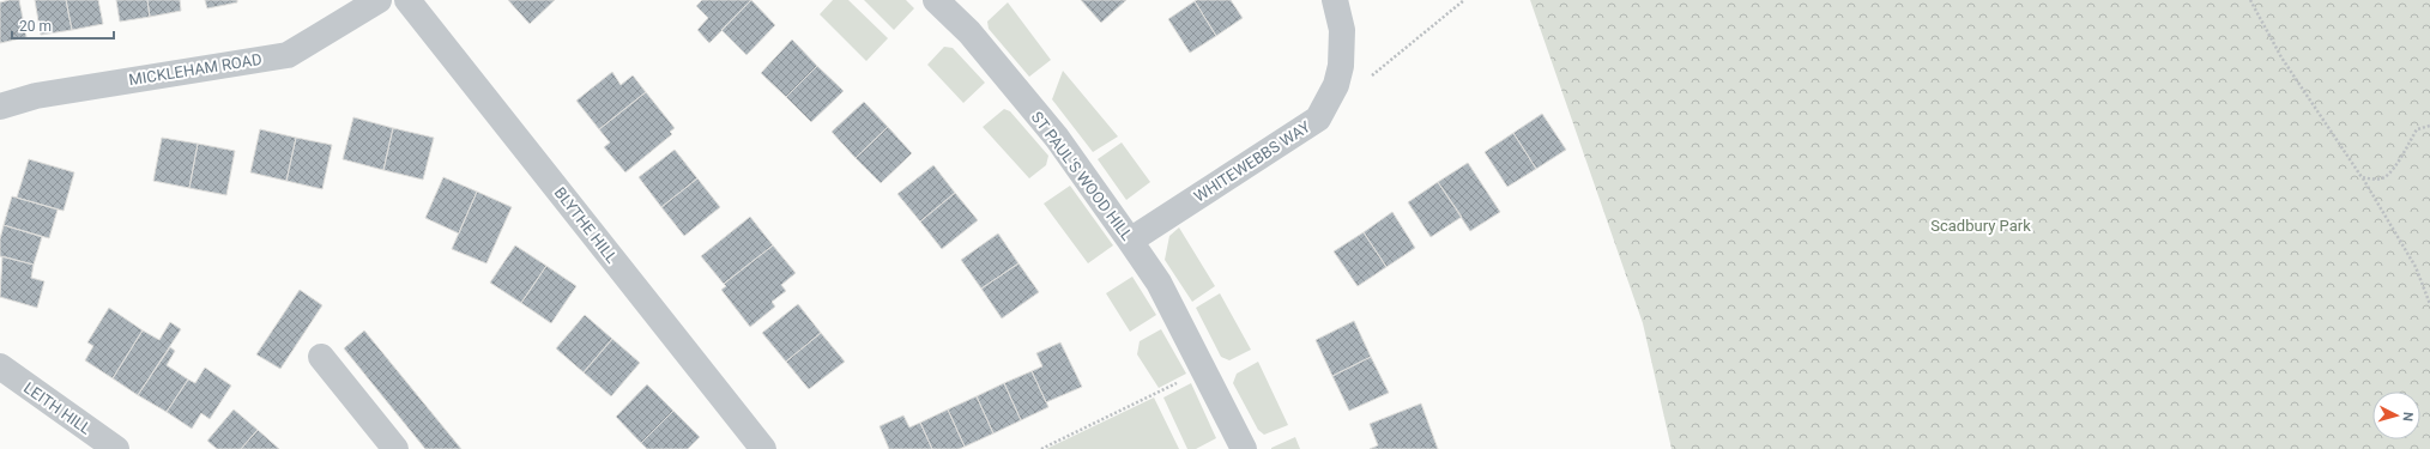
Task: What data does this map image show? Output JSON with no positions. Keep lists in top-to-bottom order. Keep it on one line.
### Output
{"streets":{"street":["MICKLEHAM ROAD","WHITEWEBBS WAY","ST PAUL'S WOOD HILL","BLYTHE HILL","LEITH HILL"]},"crossings":[["WHITEWEBBS WAY","ST PAUL'S WOOD HILL"]],"parks":["Scadbury Park"],"scale_bar":"20 m","north":"right"}
